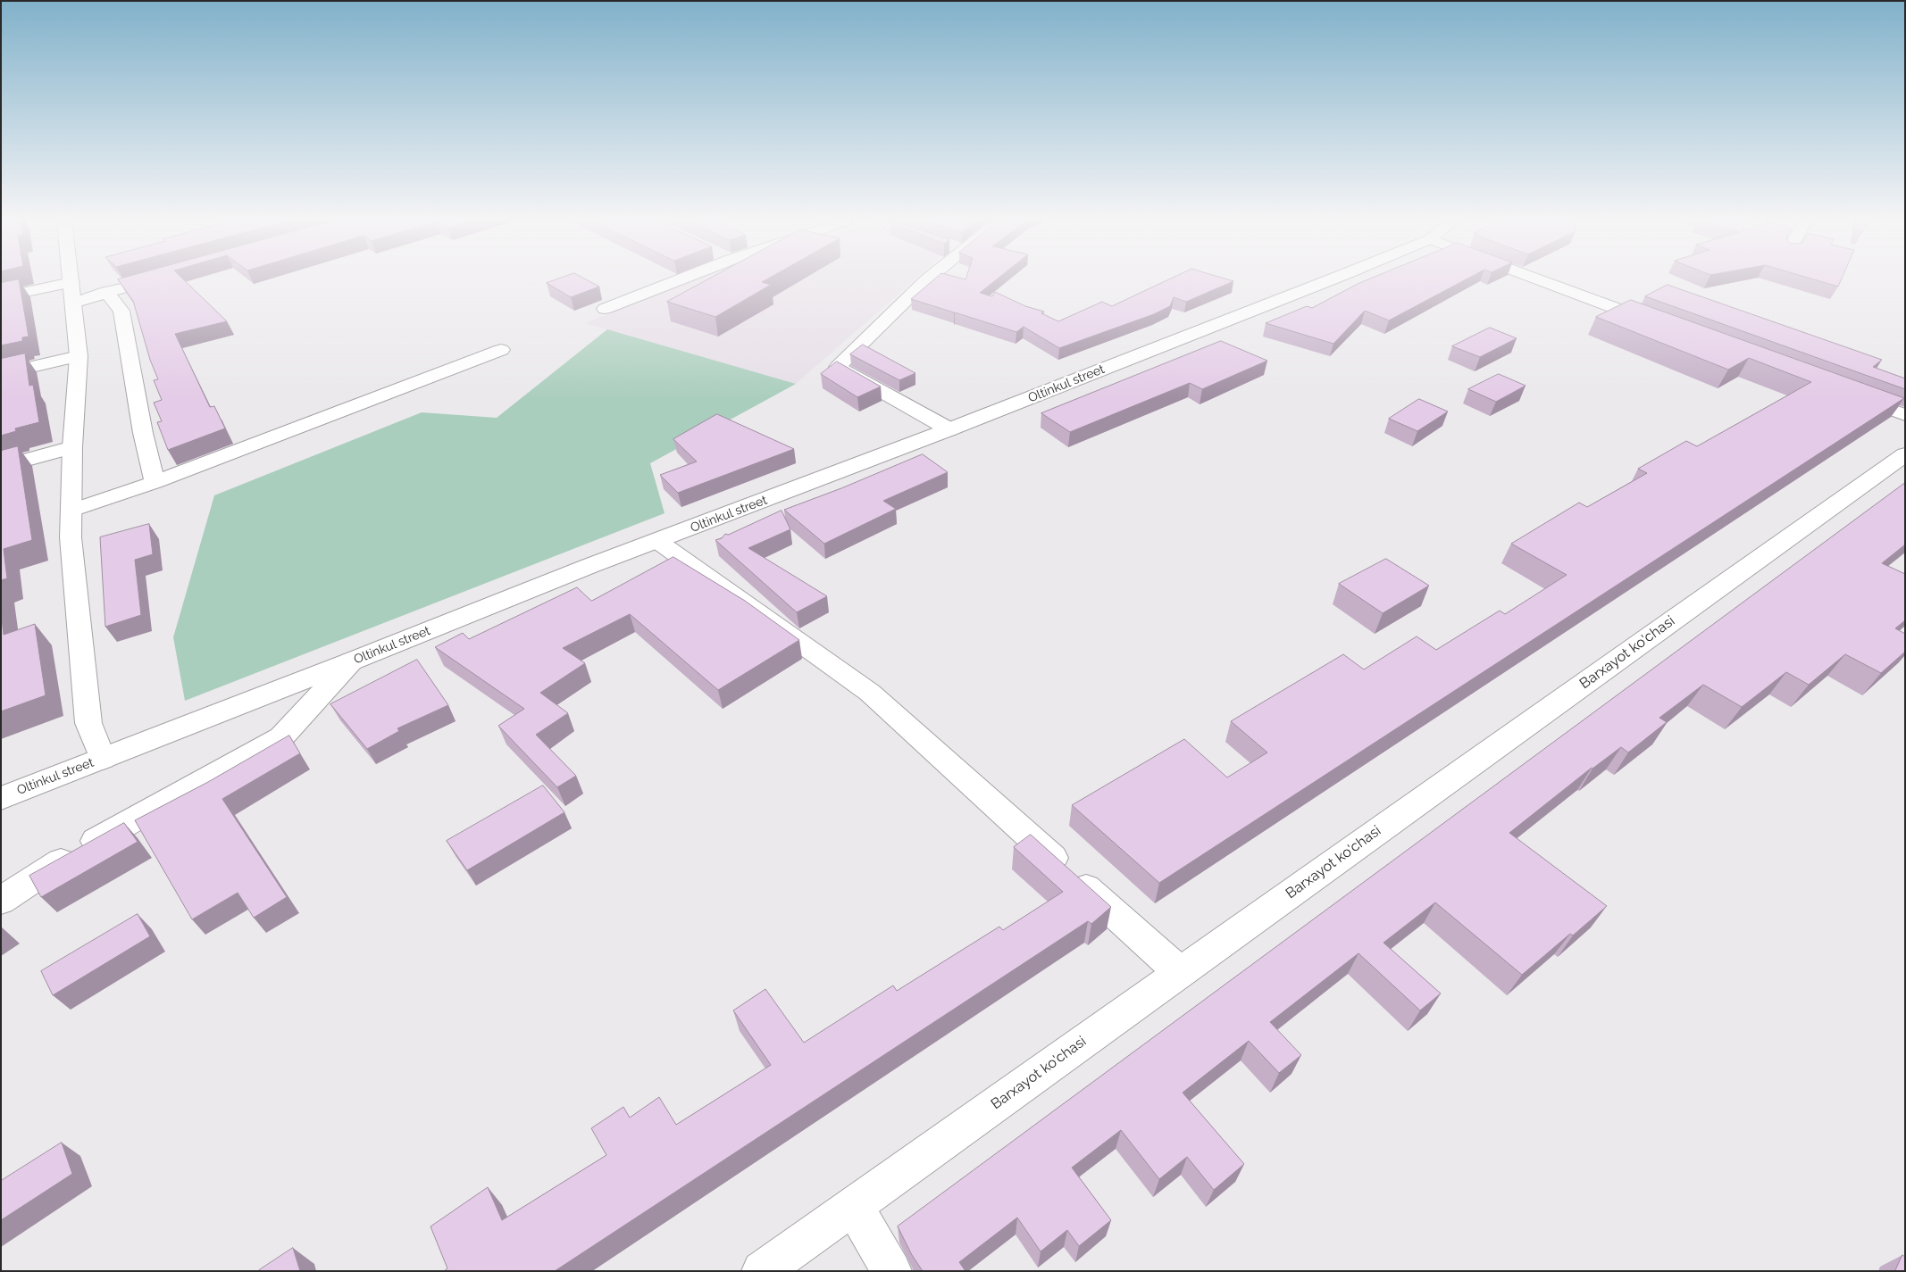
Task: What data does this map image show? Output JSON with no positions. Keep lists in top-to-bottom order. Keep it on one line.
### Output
{"streets":{"street":["Oltinkul street","Barxayot ko'chasi"]}}
